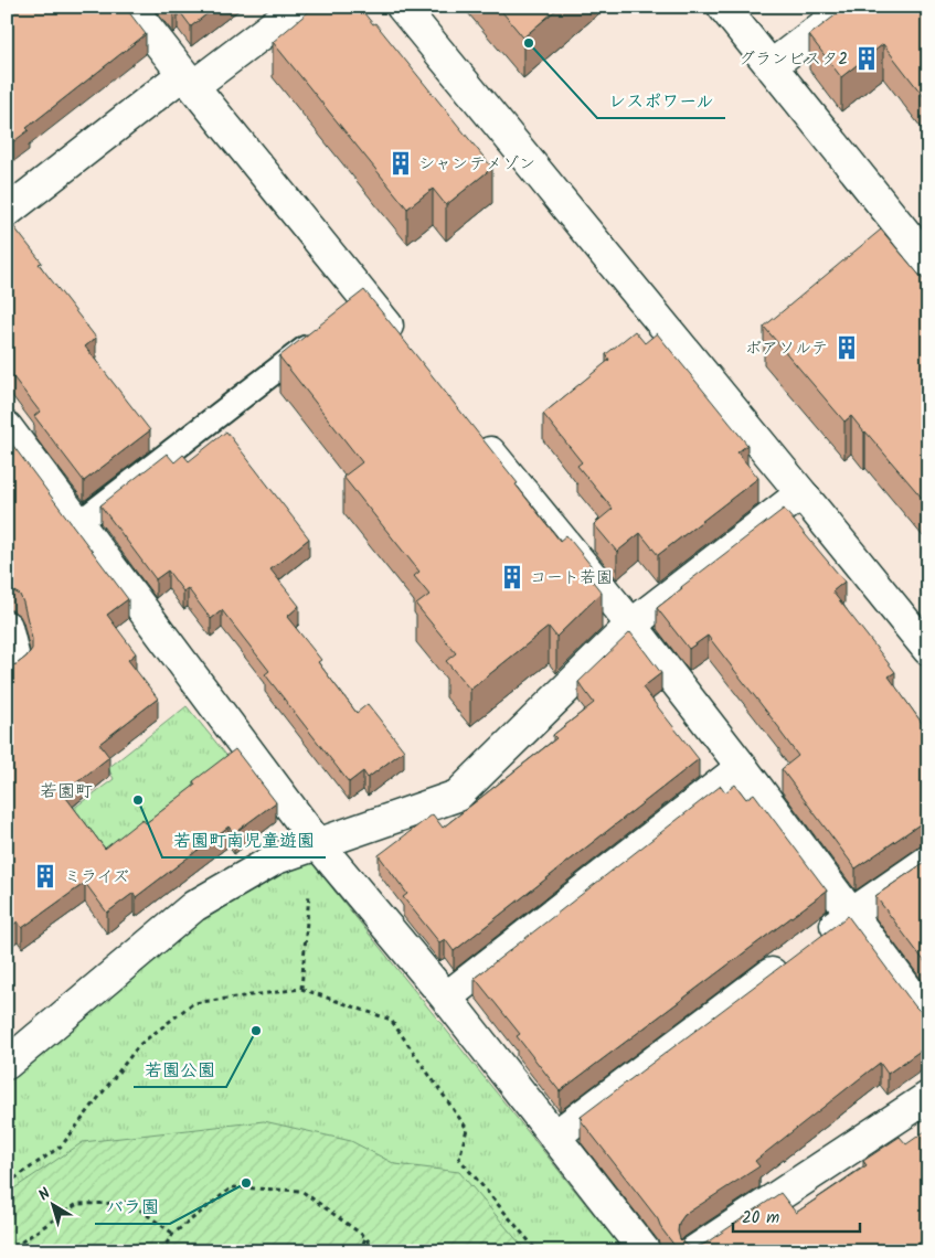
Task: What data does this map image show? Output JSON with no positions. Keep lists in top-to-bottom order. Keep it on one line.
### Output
{"districts":["若園町"],"places":{"other":["レスポワール","若園町南児童遊園","若園公園","バラ園"],"building":["グランビスタ2","シャンテメゾン","ボアソルテ","コート若園","ミライズ"]},"scale_bar":"20 m","north":"top left"}
